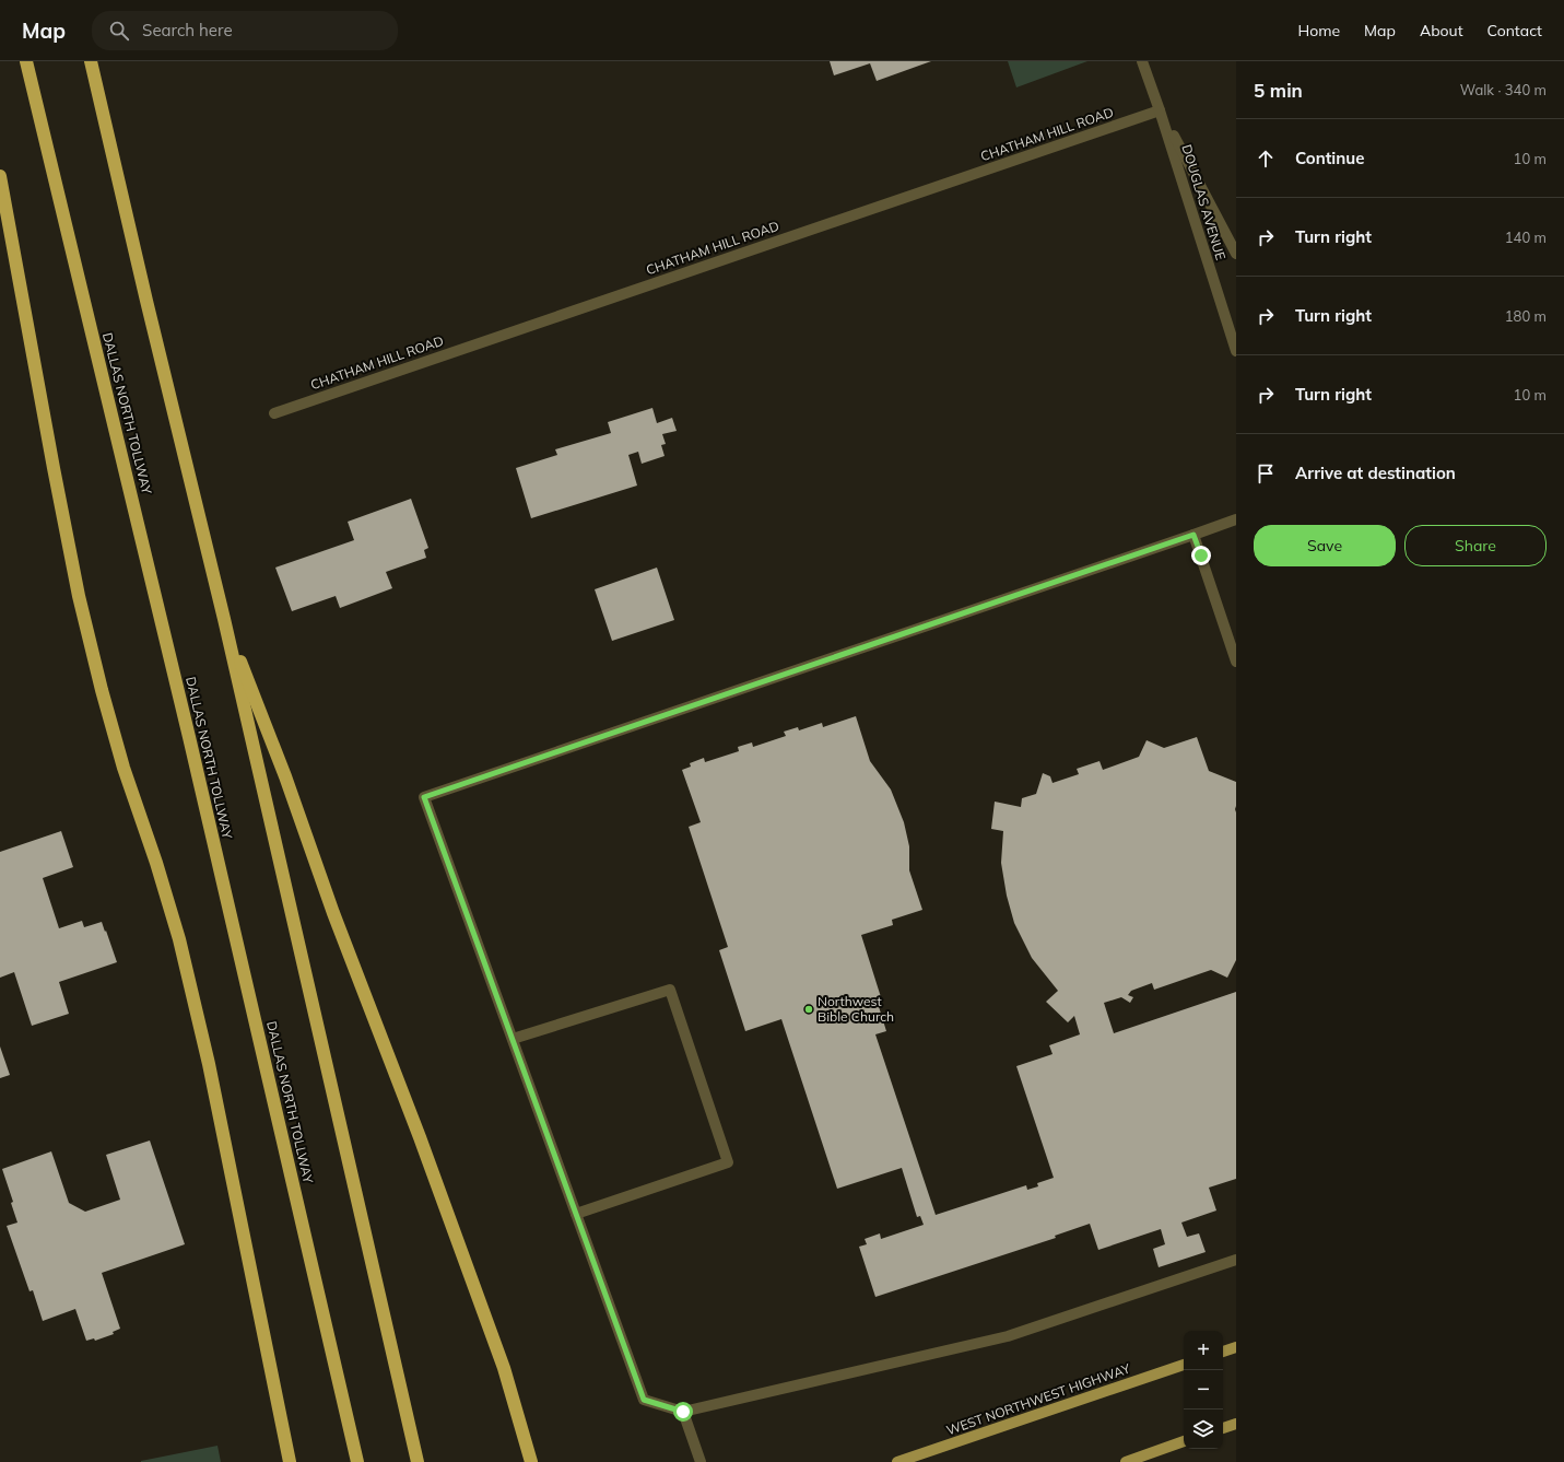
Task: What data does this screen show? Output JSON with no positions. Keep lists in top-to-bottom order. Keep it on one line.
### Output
{"streets":{"highway":["DALLAS NORTH TOLLWAY"],"main road":["WEST NORTHWEST HIGHWAY"],"street":["CHATHAM HILL ROAD","DOUGLAS AVENUE"]},"crossings":[["CHATHAM HILL ROAD","DOUGLAS AVENUE"]],"places":["Northwest Bible Church"],"page":{"header":"Map","search":"Search here","nav":["Home","Map","About","Contact"],"heading":["5 min","Walk · 340 m"],"list":[["Continue","10 m"],["Turn right","140 m"],["Turn right","180 m"],["Turn right","10 m"],"Arrive at destination"],"buttons":["Save","Share"],"map_buttons":["+","−"]}}
